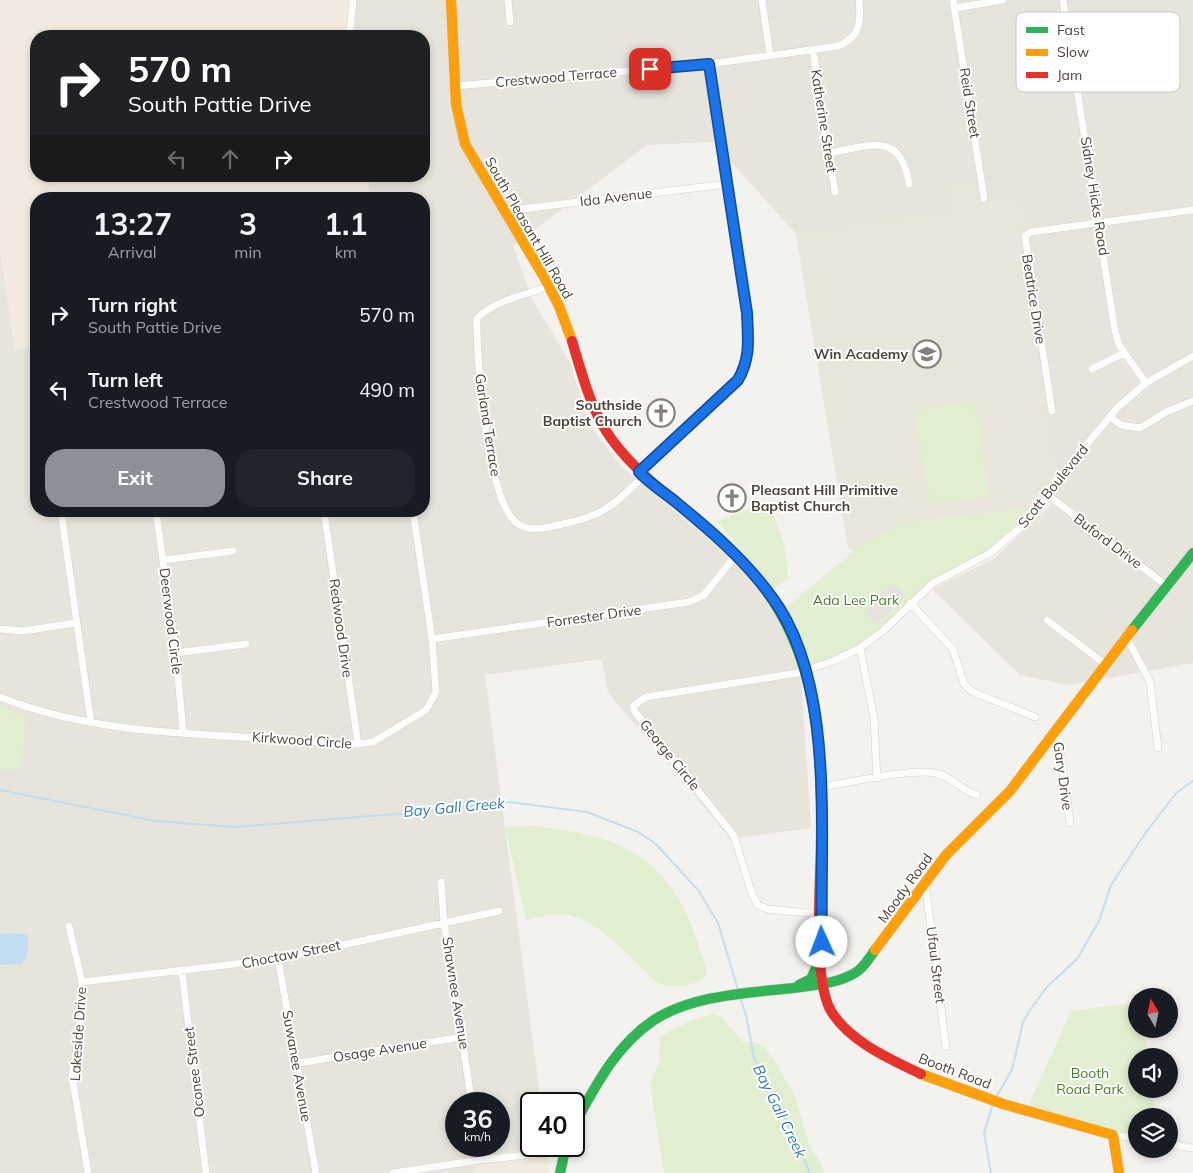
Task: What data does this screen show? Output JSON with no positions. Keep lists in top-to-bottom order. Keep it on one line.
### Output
{"streets":{"street":["Crestwood Terrace","Reid Street","Katherine Street","Sidney Hicks Road","Ida Avenue","South Pleasant Hill Road","Beatrice Drive","Garland Terrace","Scott Boulevard","Buford Drive","Forrester Drive","Deerwood Circle","Redwood Drive","Kirkwood Circle","George Circle","Gary Drive","Moody Road","Choctaw Street","Ufaul Street","Shawnee Avenue","Lakeside Drive","Osage Avenue","Suwanee Avenue","Booth Road","Oconee Street"]},"crossings":[["Crestwood Terrace","Katherine Street"],["Crestwood Terrace","South Pleasant Hill Road"],["Sidney Hicks Road","Beatrice Drive"],["Sidney Hicks Road","Scott Boulevard"],["Ida Avenue","South Pleasant Hill Road"],["South Pleasant Hill Road","Garland Terrace"],["South Pleasant Hill Road","Scott Boulevard"],["South Pleasant Hill Road","Forrester Drive"],["South Pleasant Hill Road","George Circle"],["South Pleasant Hill Road","Moody Road"],["South Pleasant Hill Road","Booth Road"],["Scott Boulevard","Buford Drive"],["Scott Boulevard","George Circle"],["Buford Drive","Moody Road"],["Forrester Drive","Kirkwood Circle"],["Deerwood Circle","Kirkwood Circle"],["Redwood Drive","Kirkwood Circle"],["Gary Drive","Moody Road"],["Moody Road","Ufaul Street"],["Moody Road","Booth Road"],["Choctaw Street","Shawnee Avenue"],["Choctaw Street","Lakeside Drive"],["Choctaw Street","Suwanee Avenue"],["Choctaw Street","Oconee Street"],["Shawnee Avenue","Osage Avenue"],["Osage Avenue","Suwanee Avenue"]],"water":["Bay Gall Creek"],"parks":["Ada Lee Park","Booth Road Park"],"places":{"school or university":["Win Academy"],"church":["Southside Baptist Church","Pleasant Hill Primitive Baptist Church"]},"legend":["Fast","Slow","Jam"],"north":"top","page":{"turn":["570 m","South Pattie Drive"],"eta":["13:27","Arrival","3","min","1.1","km"],"list":[{"name":"Turn right","note":"South Pattie Drive","value":"570 m"},{"name":"Turn left","note":"Crestwood Terrace","value":"490 m"}],"buttons":["Exit","Share"],"speed":"36 km/h","limit":"40"}}
